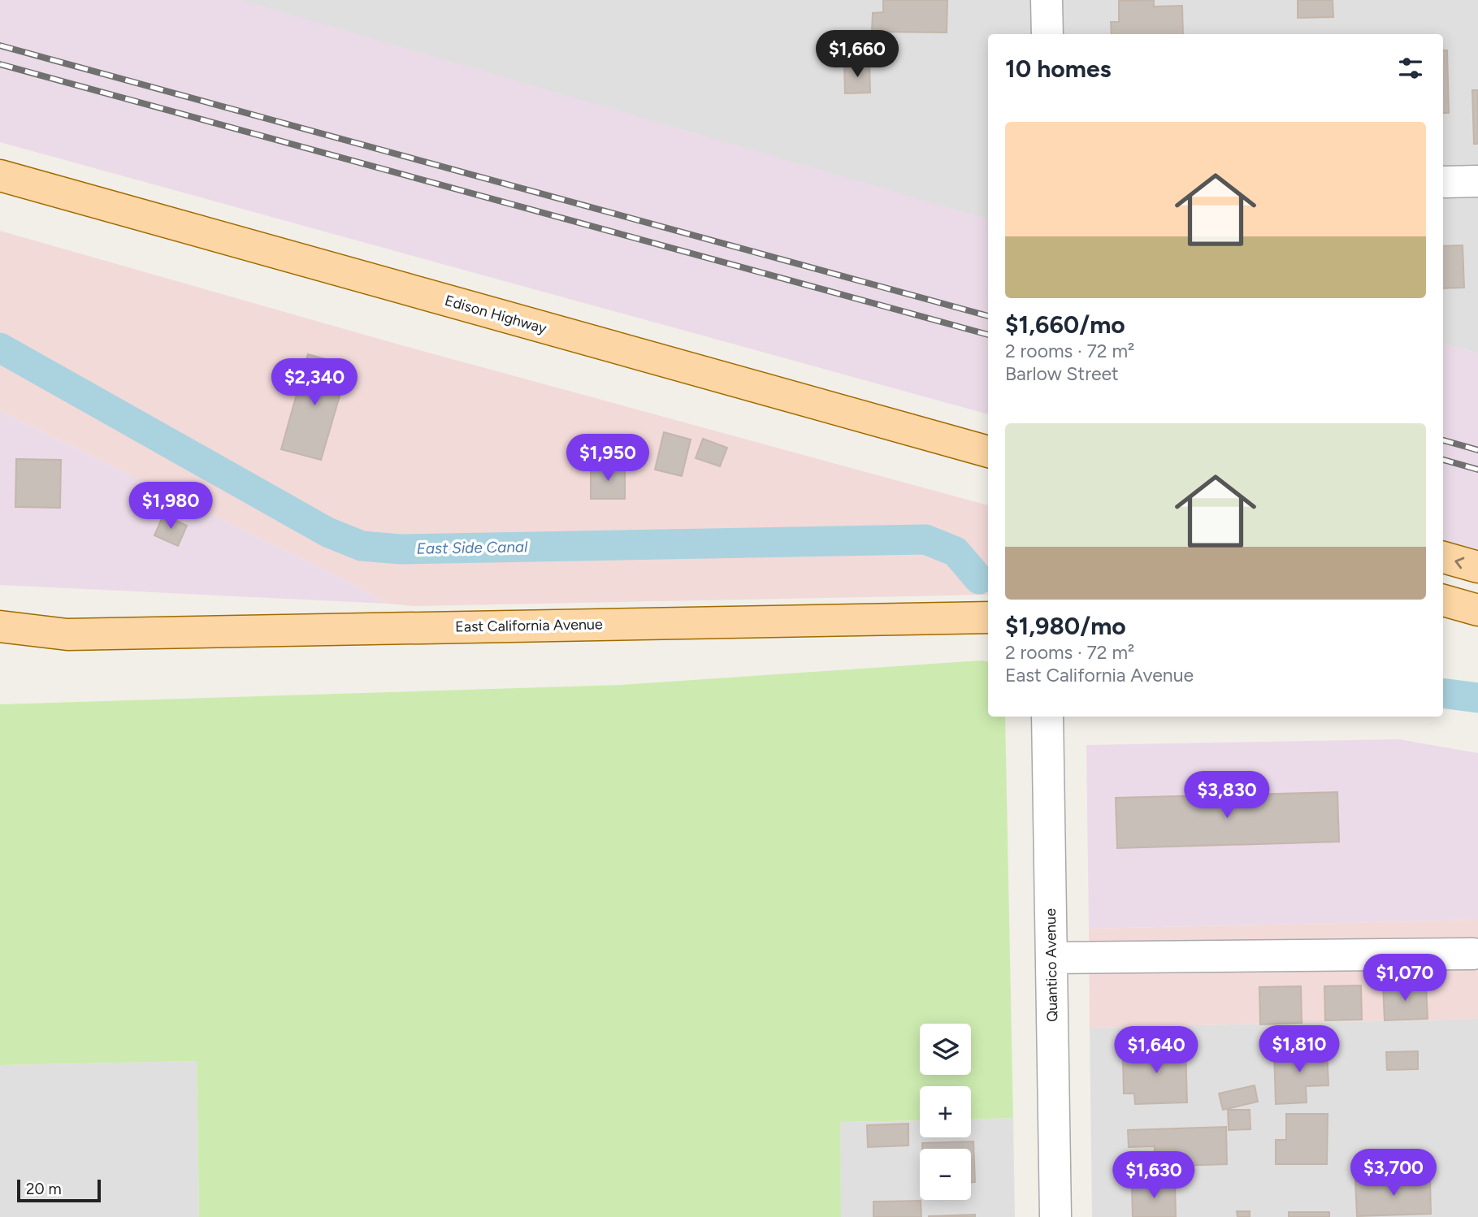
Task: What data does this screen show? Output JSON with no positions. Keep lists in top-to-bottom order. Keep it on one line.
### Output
{"streets":{"main road":["Edison Highway","East California Avenue"],"street":["Quantico Avenue"]},"water":["East Side Canal"],"scale_bar":"20 m","page":{"price":["$1,660","$2,340","$1,950","$1,980","$3,830","$1,070","$1,810","$1,640","$3,700","$1,630"],"heading":"10 homes","list":[{"name":"$1,660/mo","note":"2 rooms · 72 m² · Barlow Street"},{"name":"$1,980/mo","note":"2 rooms · 72 m² · East California Avenue"}],"map_buttons":["+","−"],"scale":"20 m"}}
